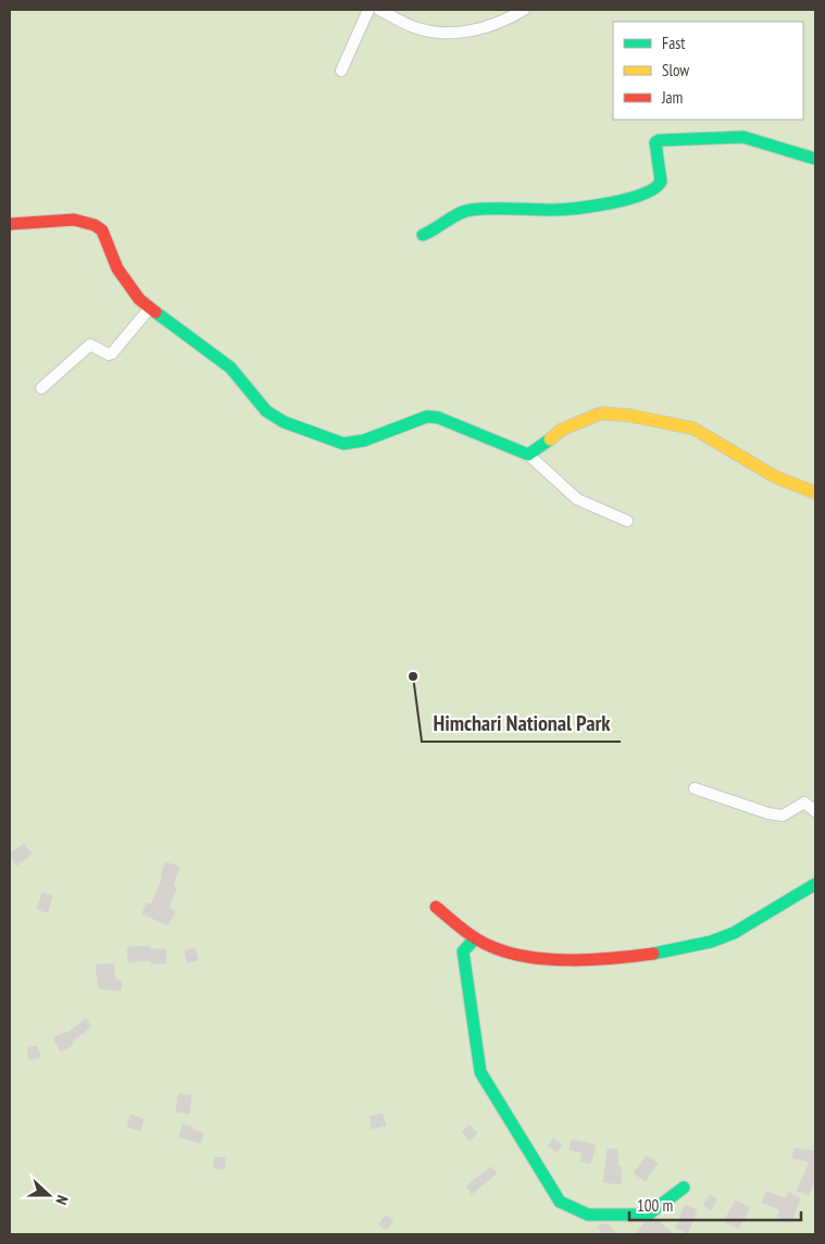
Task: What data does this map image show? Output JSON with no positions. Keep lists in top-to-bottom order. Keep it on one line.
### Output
{"places":["Himchari National Park"],"legend":["Fast","Slow","Jam"],"scale_bar":"100 m","north":"right"}
